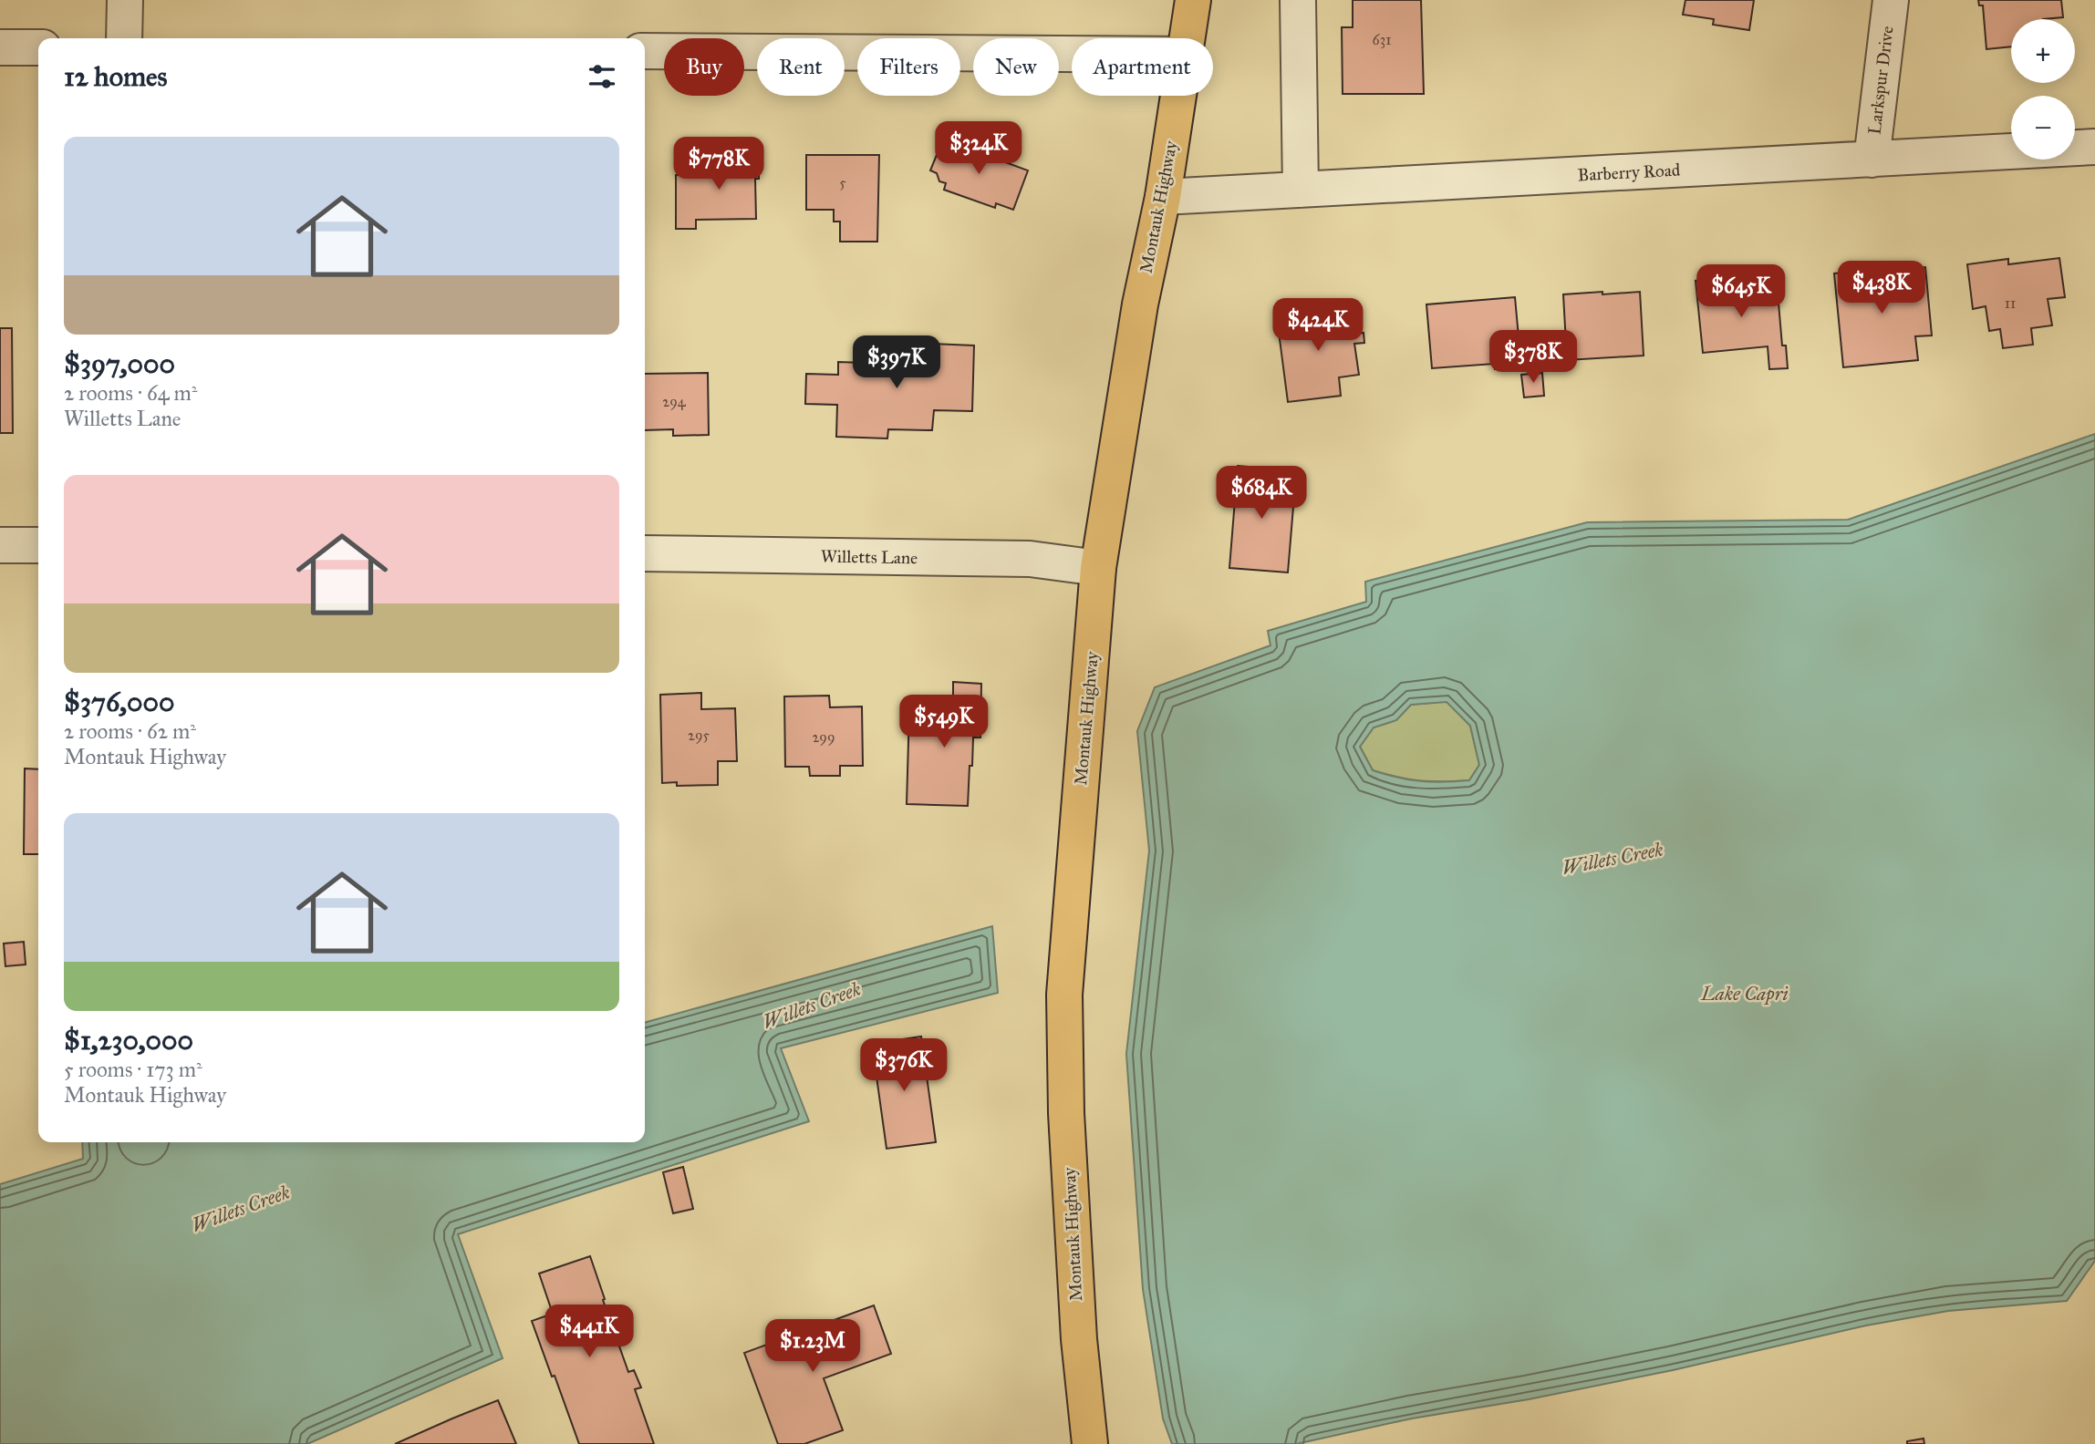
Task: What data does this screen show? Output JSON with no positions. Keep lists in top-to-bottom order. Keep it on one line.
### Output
{"streets":{"main road":["Montauk Highway"],"street":["Larkspur Drive","Barberry Road","Willetts Lane"]},"crossings":[["Larkspur Drive","Barberry Road"],["Barberry Road","Montauk Highway"],["Montauk Highway","Willetts Lane"]],"water":["Willets Creek","Lake Capri"],"house_numbers":["631","5","11","294","295","299"],"page":{"map_buttons":["+","−"],"chip":["Buy","Rent","Filters","New","Apartment"],"heading":"12 homes","list":[{"name":"$397,000","note":"2 rooms · 64 m² · Willetts Lane"},{"name":"$376,000","note":"2 rooms · 62 m² · Montauk Highway"},{"name":"$1,230,000","note":"5 rooms · 173 m² · Montauk Highway"}],"price":["$324K","$778K","$438K","$645K","$424K","$378K","$397K","$684K","$549K","$376K","$441K","$1.23M"]}}
